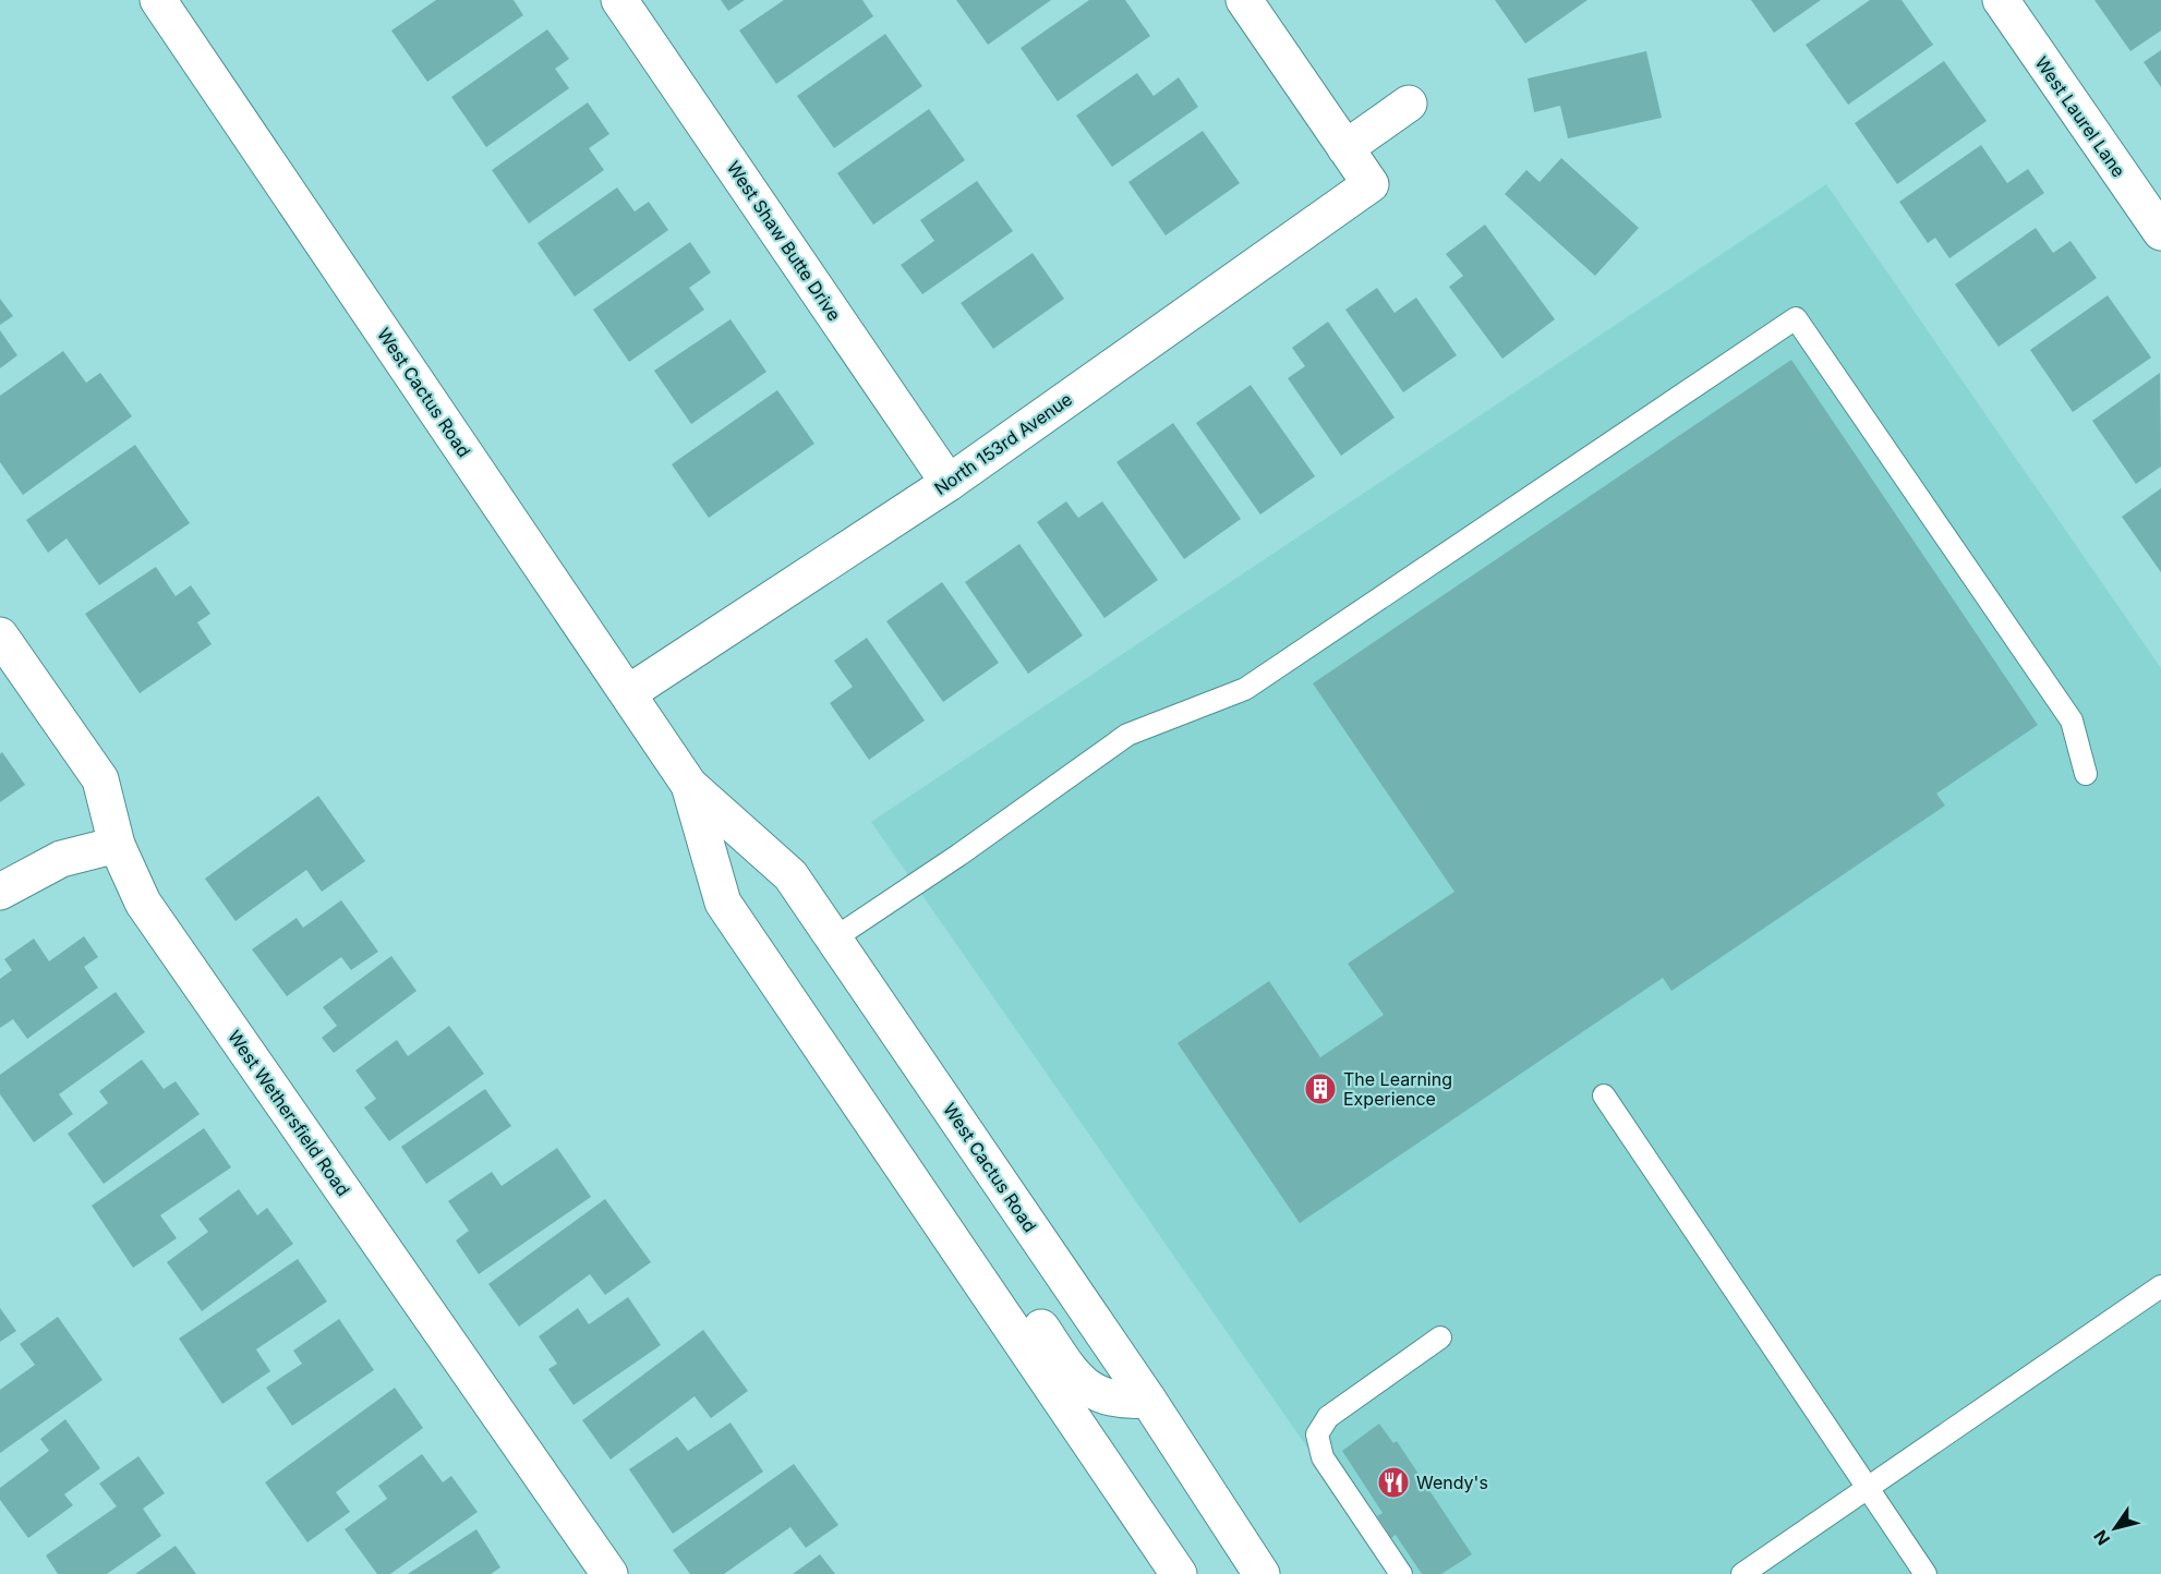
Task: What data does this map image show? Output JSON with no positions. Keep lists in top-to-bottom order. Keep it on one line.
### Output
{"streets":{"street":["West Laurel Lane","West Shaw Butte Drive","West Cactus Road","North 153rd Avenue","West Wethersfield Road"]},"crossings":[["West Shaw Butte Drive","North 153rd Avenue"],["West Cactus Road","North 153rd Avenue"]],"places":{"building":["The Learning Experience"],"restaurant":["Wendy's"]},"north":"bottom left"}
